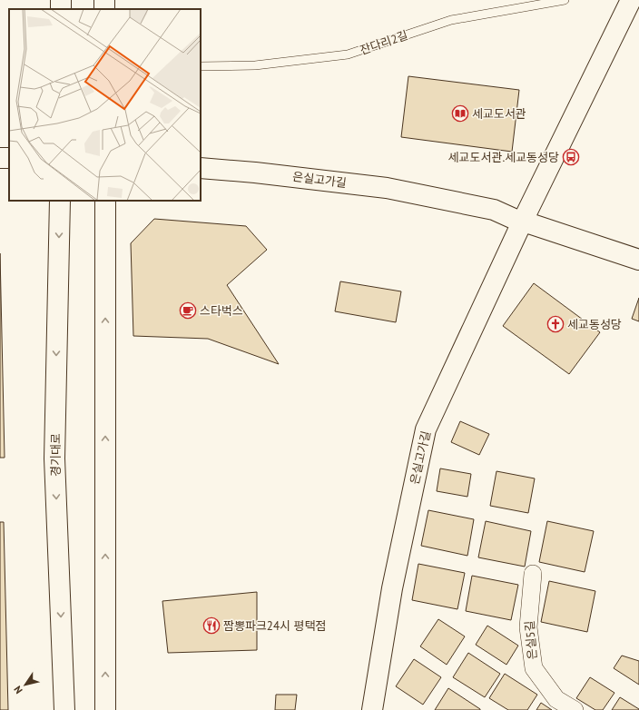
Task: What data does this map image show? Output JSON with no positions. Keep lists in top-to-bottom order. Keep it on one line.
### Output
{"streets":{"street":["은실고가길","경기대로","은실5길"],"lane":["잔다리2길"]},"places":{"library":["세교도서관"],"bus stop":["세교도서관.세교동성당"],"cafe":["스타벅스"],"church":["세교동성당"],"restaurant":["짬뽕파크24시 평택점"]},"north":"bottom left"}
